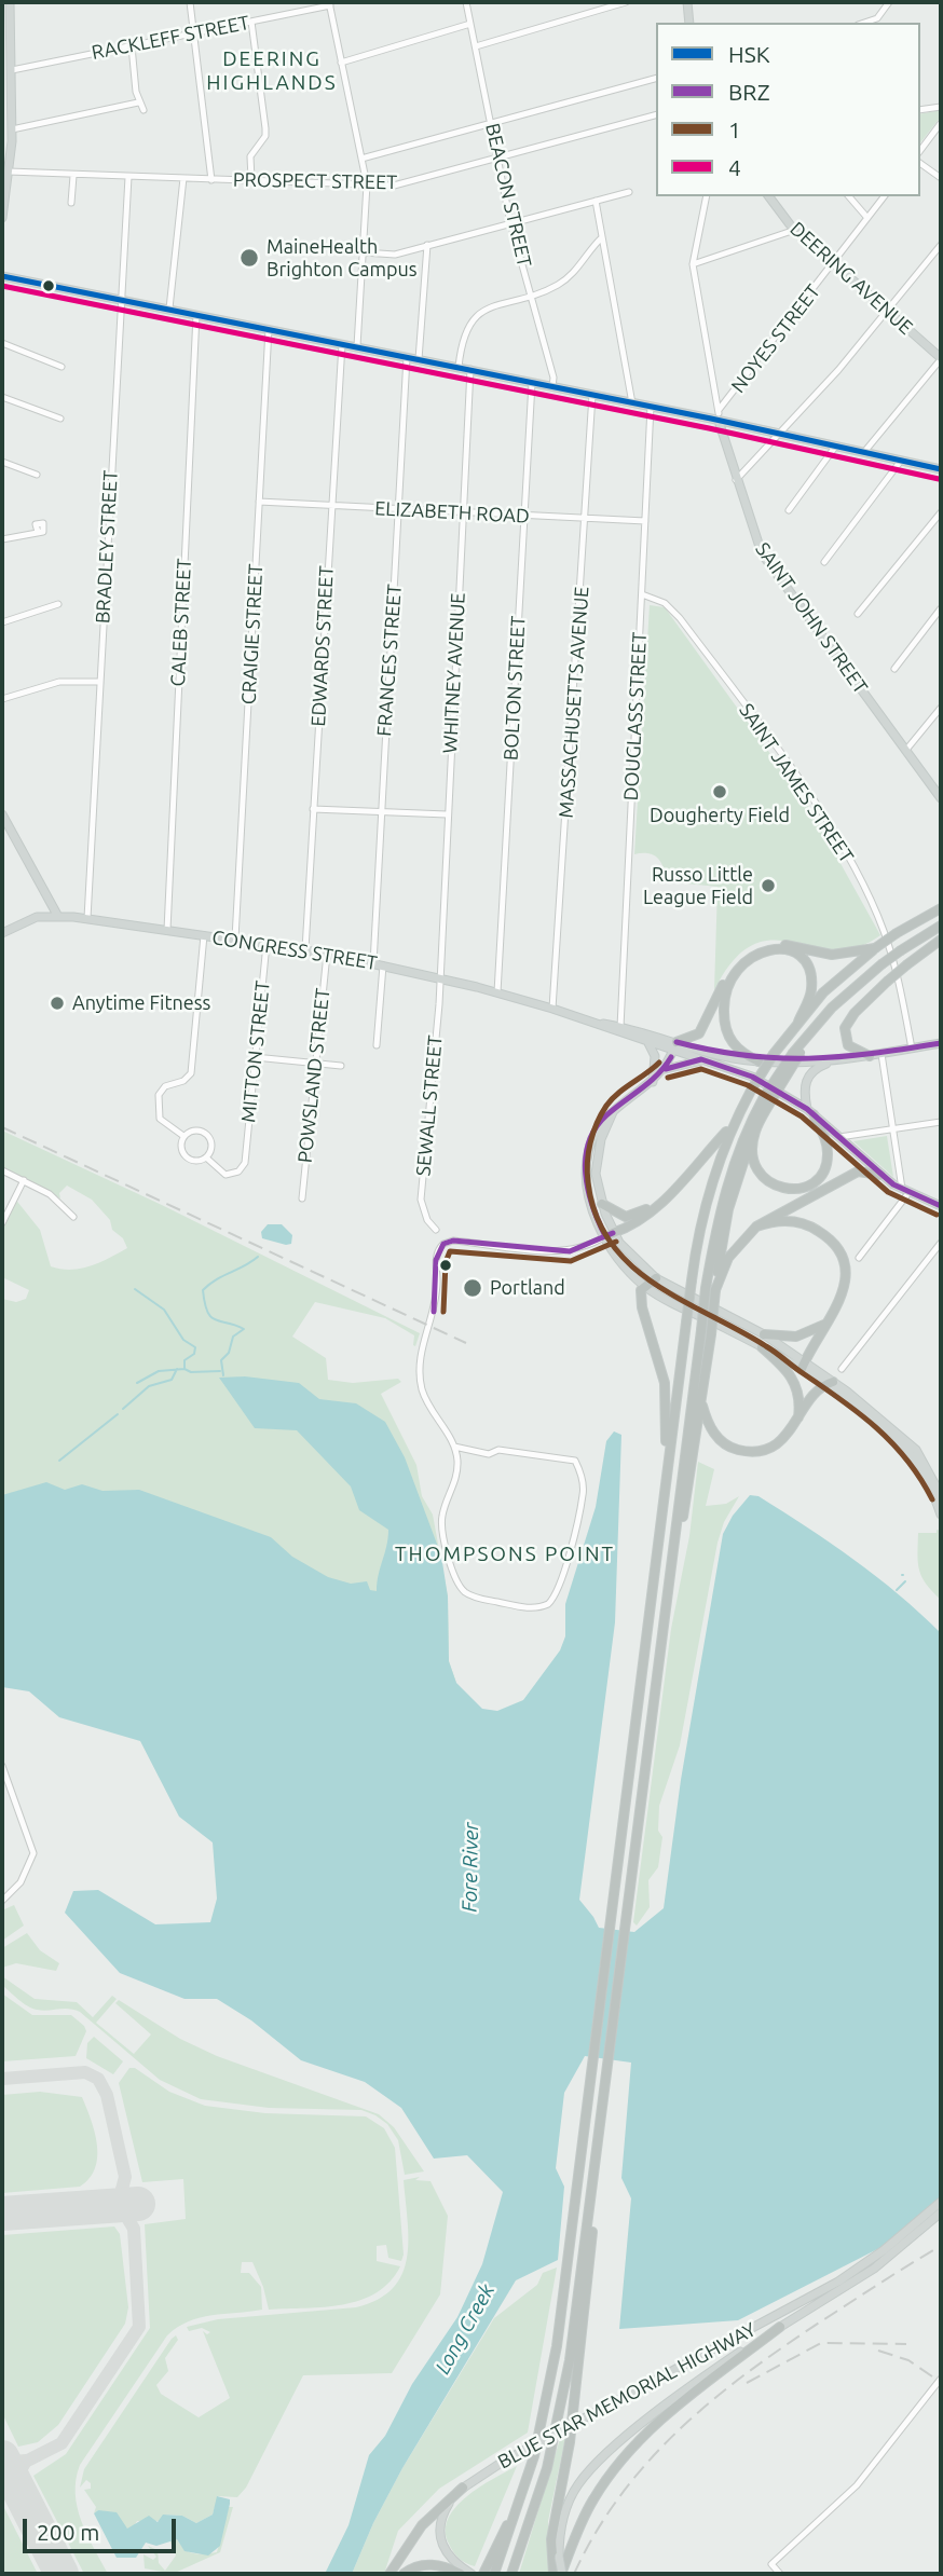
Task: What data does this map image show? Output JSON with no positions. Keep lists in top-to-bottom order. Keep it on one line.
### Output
{"streets":{"main road":["DEERING AVENUE","SAINT JOHN STREET","CONGRESS STREET","BLUE STAR MEMORIAL HIGHWAY"],"street":["RACKLEFF STREET","PROSPECT STREET","BEACON STREET","NOYES STREET","ELIZABETH ROAD","BRADLEY STREET","CALEB STREET","CRAIGIE STREET","EDWARDS STREET","FRANCES STREET","WHITNEY AVENUE","BOLTON STREET","MASSACHUSETTS AVENUE","DOUGLASS STREET","SAINT JAMES STREET","MITTON STREET","POWSLAND STREET","SEWALL STREET"]},"crossings":[["PROSPECT STREET","BEACON STREET"],["PROSPECT STREET","BRADLEY STREET"],["DEERING AVENUE","NOYES STREET"],["ELIZABETH ROAD","CRAIGIE STREET"],["ELIZABETH ROAD","EDWARDS STREET"],["ELIZABETH ROAD","FRANCES STREET"],["ELIZABETH ROAD","WHITNEY AVENUE"],["ELIZABETH ROAD","BOLTON STREET"],["ELIZABETH ROAD","MASSACHUSETTS AVENUE"],["ELIZABETH ROAD","DOUGLASS STREET"],["BRADLEY STREET","CONGRESS STREET"],["CALEB STREET","CONGRESS STREET"],["CRAIGIE STREET","CONGRESS STREET"],["EDWARDS STREET","CONGRESS STREET"],["FRANCES STREET","CONGRESS STREET"],["WHITNEY AVENUE","CONGRESS STREET"],["WHITNEY AVENUE","SEWALL STREET"],["BOLTON STREET","CONGRESS STREET"],["MASSACHUSETTS AVENUE","CONGRESS STREET"],["DOUGLASS STREET","SAINT JAMES STREET"],["DOUGLASS STREET","CONGRESS STREET"],["SAINT JAMES STREET","CONGRESS STREET"],["CONGRESS STREET","MITTON STREET"],["CONGRESS STREET","POWSLAND STREET"],["CONGRESS STREET","SEWALL STREET"]],"districts":["DEERING HIGHLANDS","THOMPSONS POINT"],"water":["Fore River","Long Creek"],"places":["MaineHealth Brighton Campus","Dougherty Field","Russo Little League Field","Anytime Fitness","Portland"],"lines":["transit line HSK","transit line 4","transit line BRZ","transit line 1"],"legend":["HSK","BRZ","1","4"],"scale_bar":"200 m"}
